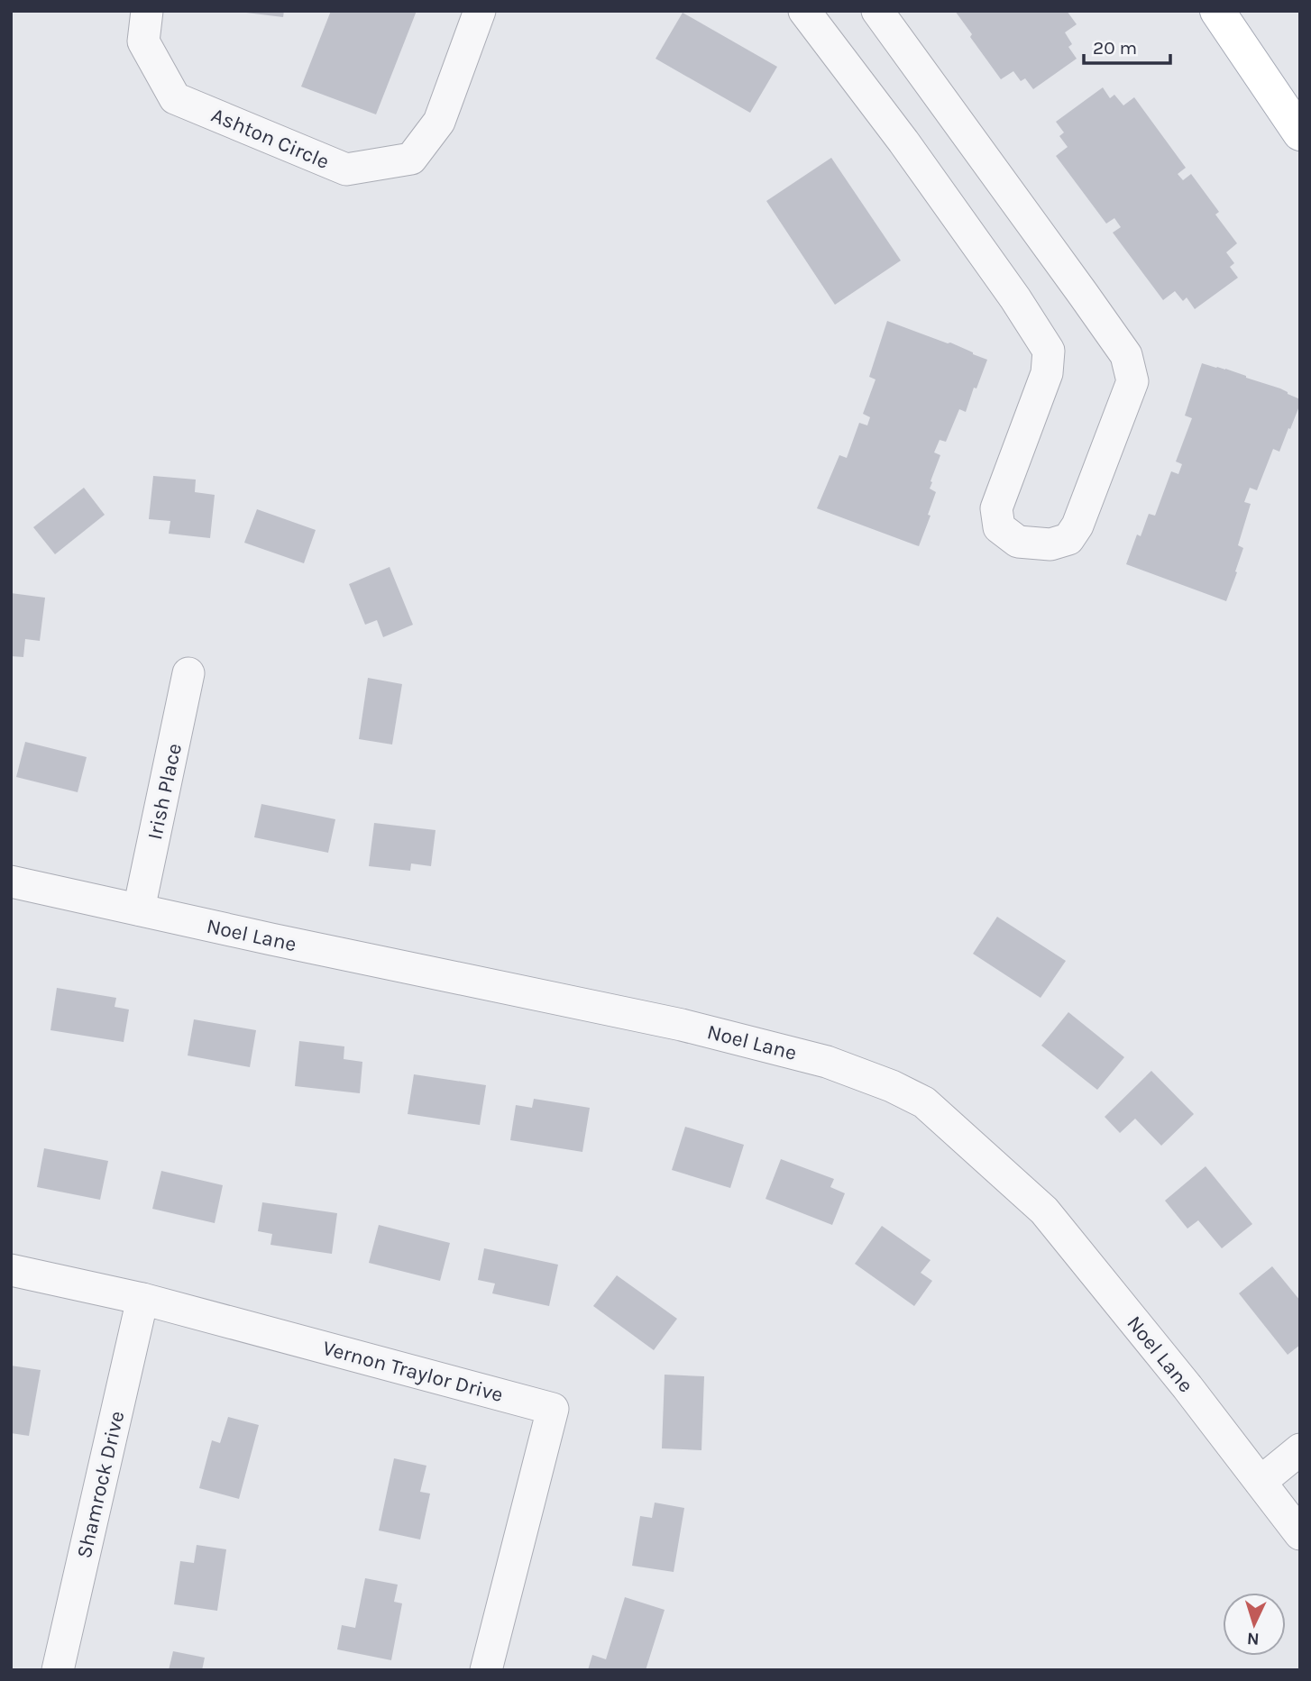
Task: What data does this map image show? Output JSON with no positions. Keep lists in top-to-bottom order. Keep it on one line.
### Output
{"streets":{"street":["Ashton Circle","Irish Place","Noel Lane","Vernon Traylor Drive","Shamrock Drive"]},"crossings":[["Irish Place","Noel Lane"],["Vernon Traylor Drive","Shamrock Drive"]],"scale_bar":"20 m","north":"bottom"}
